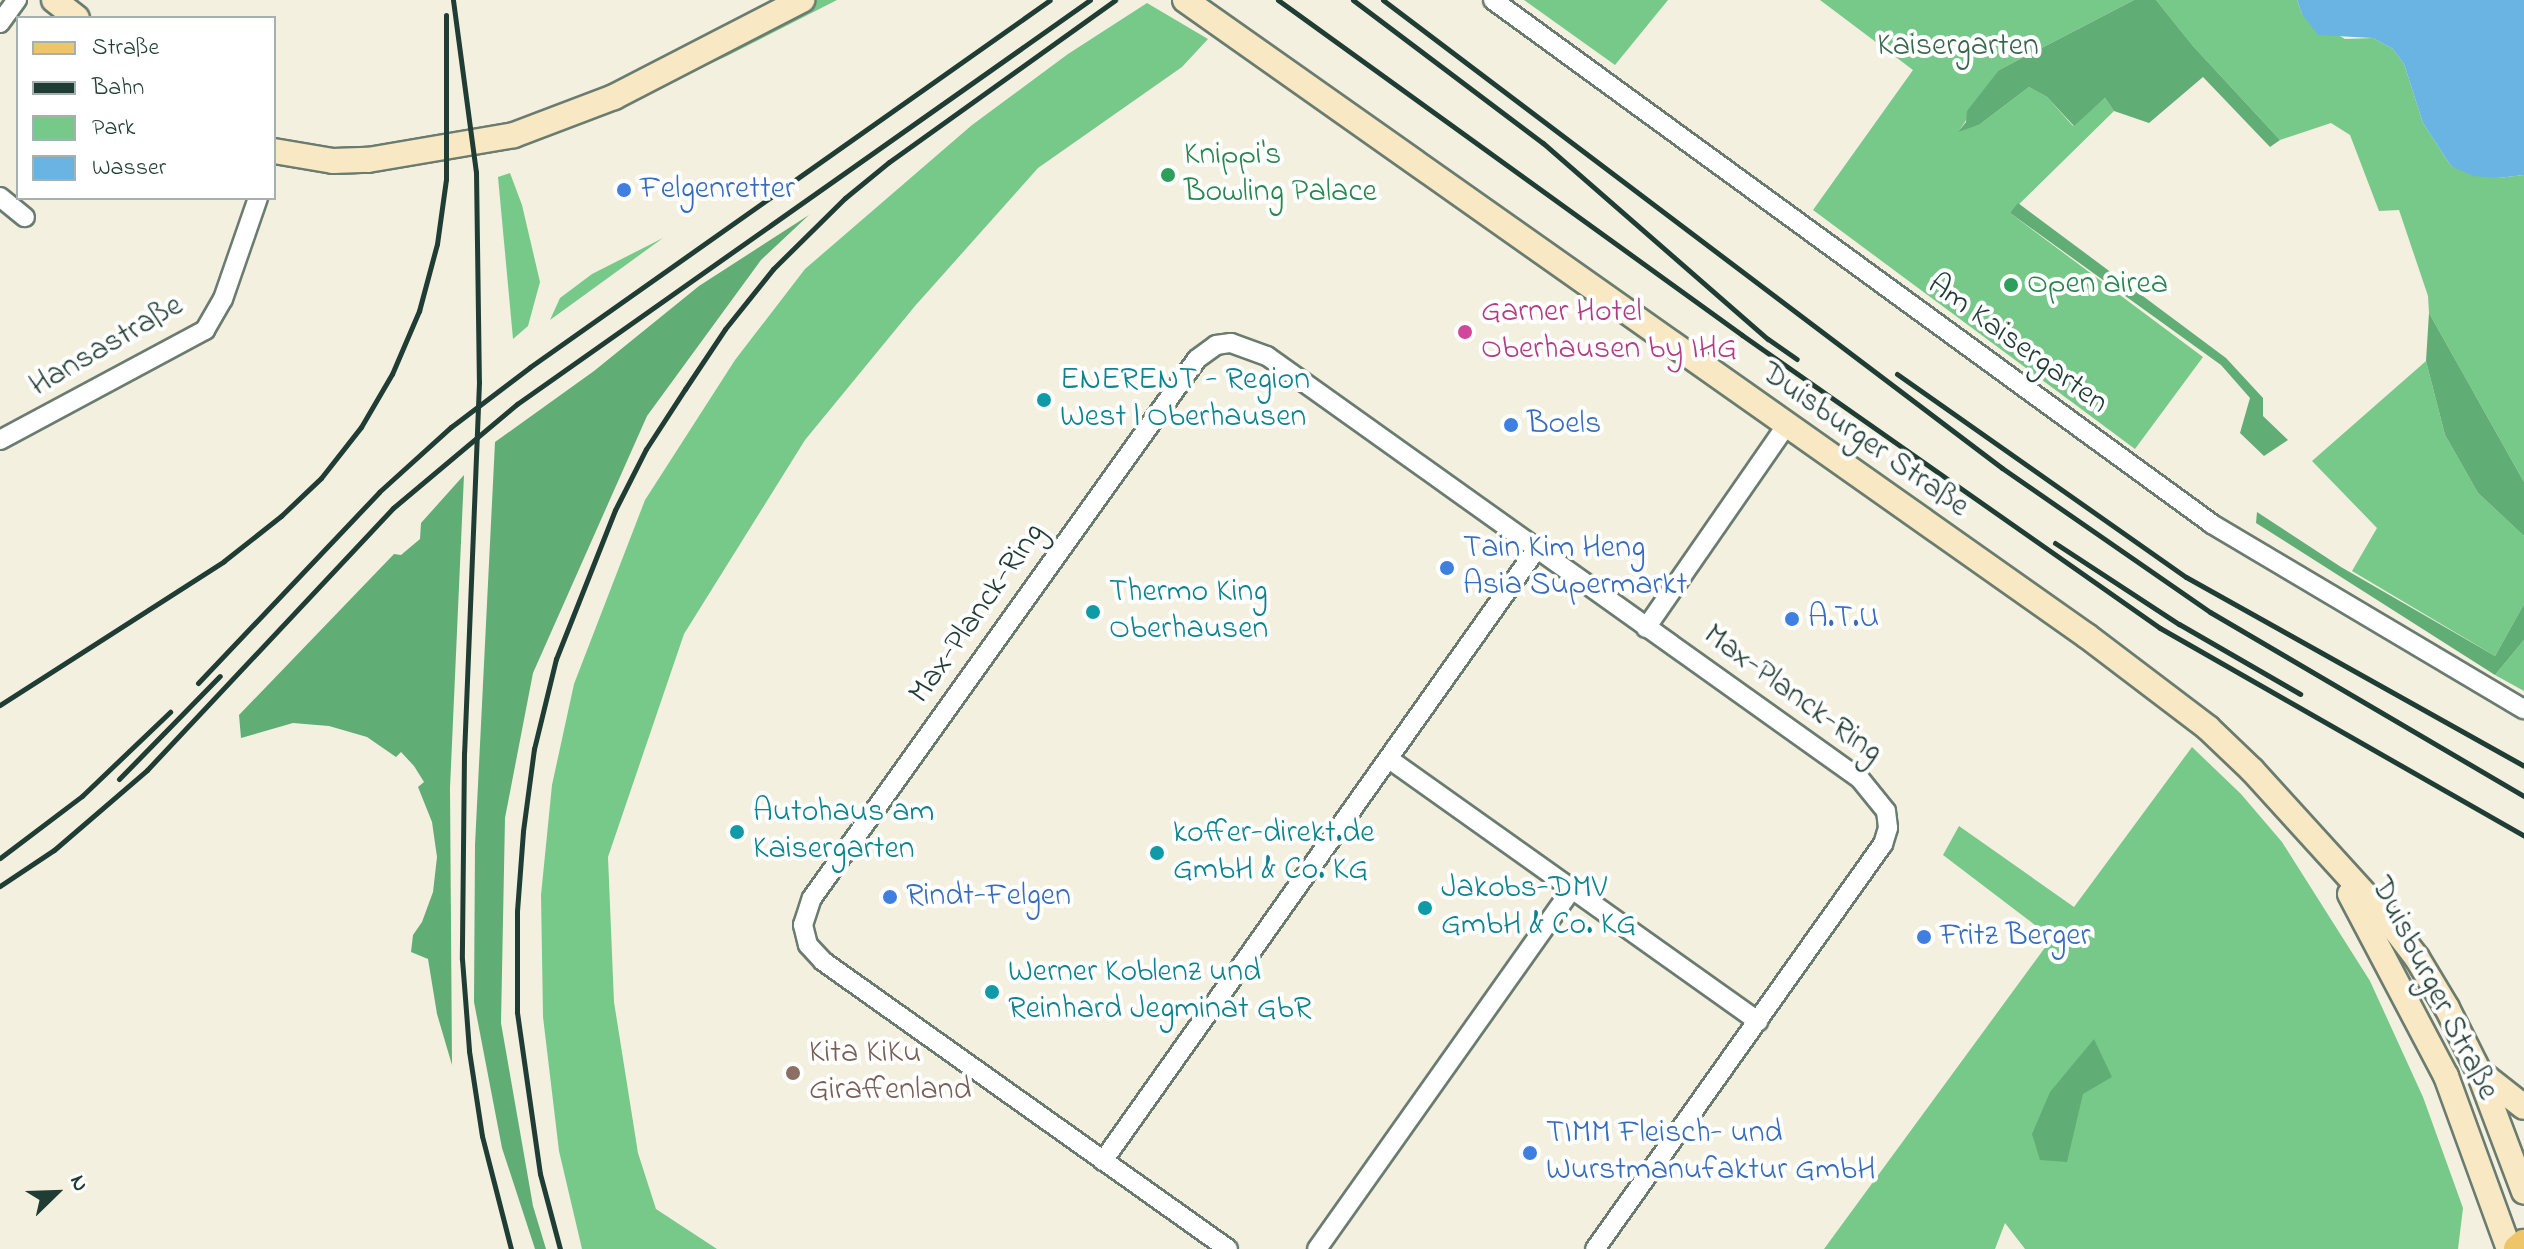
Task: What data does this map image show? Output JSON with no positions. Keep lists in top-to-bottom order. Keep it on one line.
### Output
{"streets":{"main road":["Duisburger Straße"],"street":["Am Kaisergarten","Hansastraße","Max-Planck-Ring"]},"parks":["Kaisergarten"],"places":["Knippi's Bowling Palace","Felgenretter","Open airea","Garner Hotel Oberhausen by IHG","ENERENT - Region West | Oberhausen","Boels","Tain Kim Heng Asia Supermarkt","Thermo King Oberhausen","A.T.U","Autohaus am Kaisergarten","koffer-direkt.de GmbH & Co. KG","Rindt-Felgen","Jakobs-DMV GmbH & Co. KG","Fritz Berger","Werner Koblenz und Reinhard Jegminat GbR","Kita KiKu Giraffenland","TIMM Fleisch- und Wurstmanufaktur GmbH"],"legend":["Straße","Bahn","Park","Wasser"],"north":"top right"}
